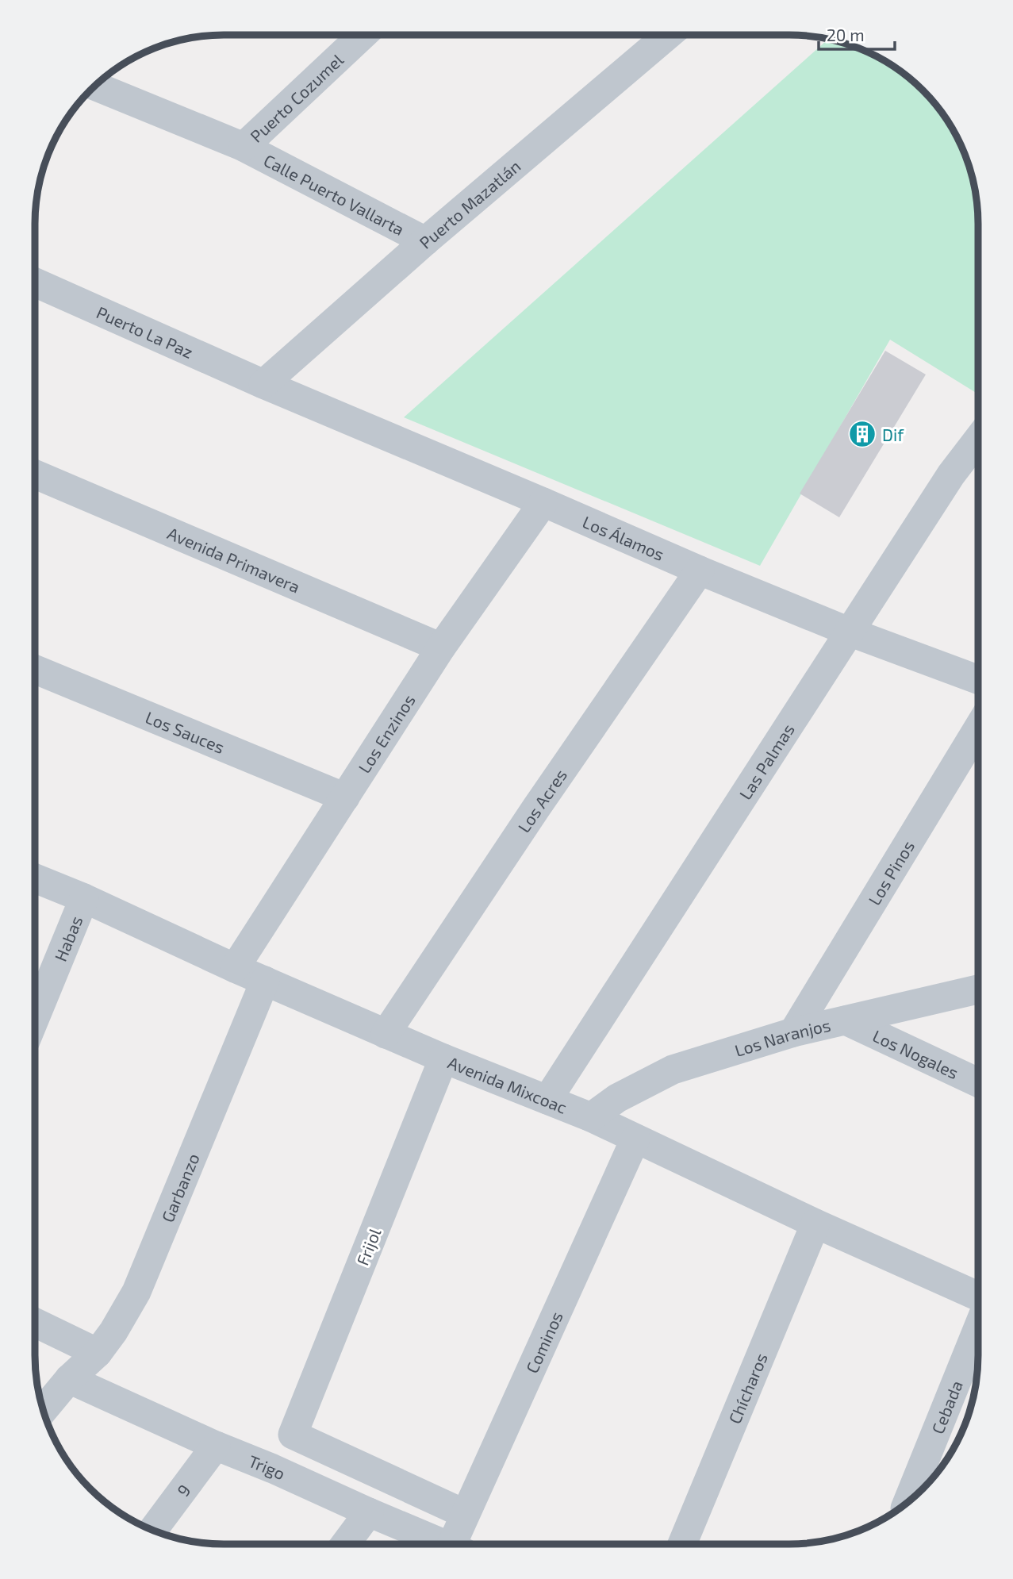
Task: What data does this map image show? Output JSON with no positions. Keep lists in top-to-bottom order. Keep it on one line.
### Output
{"streets":{"street":["Puerto Cozumel","Calle Puerto Vallarta","Puerto Mazatlán","Puerto La Paz","Los Álamos","Avenida Primavera","Los Sauces","Los Enzinos","Las Palmas","Los Acres","Los Pinos","Habas","Los Naranjos","Los Nogales","Avenida Mixcoac","Garbanzo","Frijol","Cominos","Chícharos","Cebada","Trigo","9"]},"crossings":[["Puerto Cozumel","Calle Puerto Vallarta"],["Calle Puerto Vallarta","Puerto Mazatlán"],["Puerto Mazatlán","Puerto La Paz"],["Puerto Mazatlán","Los Álamos"],["Puerto La Paz","Los Álamos"],["Los Álamos","Los Enzinos"],["Los Álamos","Las Palmas"],["Los Álamos","Los Acres"],["Avenida Primavera","Los Enzinos"],["Los Sauces","Los Enzinos"],["Los Enzinos","Avenida Mixcoac"],["Las Palmas","Avenida Mixcoac"],["Los Acres","Avenida Mixcoac"],["Los Pinos","Los Naranjos"],["Habas","Avenida Mixcoac"],["Los Naranjos","Los Nogales"],["Los Naranjos","Avenida Mixcoac"],["Avenida Mixcoac","Garbanzo"],["Avenida Mixcoac","Frijol"],["Avenida Mixcoac","Cominos"],["Avenida Mixcoac","Chícharos"],["Garbanzo","Trigo"],["Frijol","Cominos"],["Trigo","9"]],"places":{"building":["Dif"]},"scale_bar":"20 m"}
